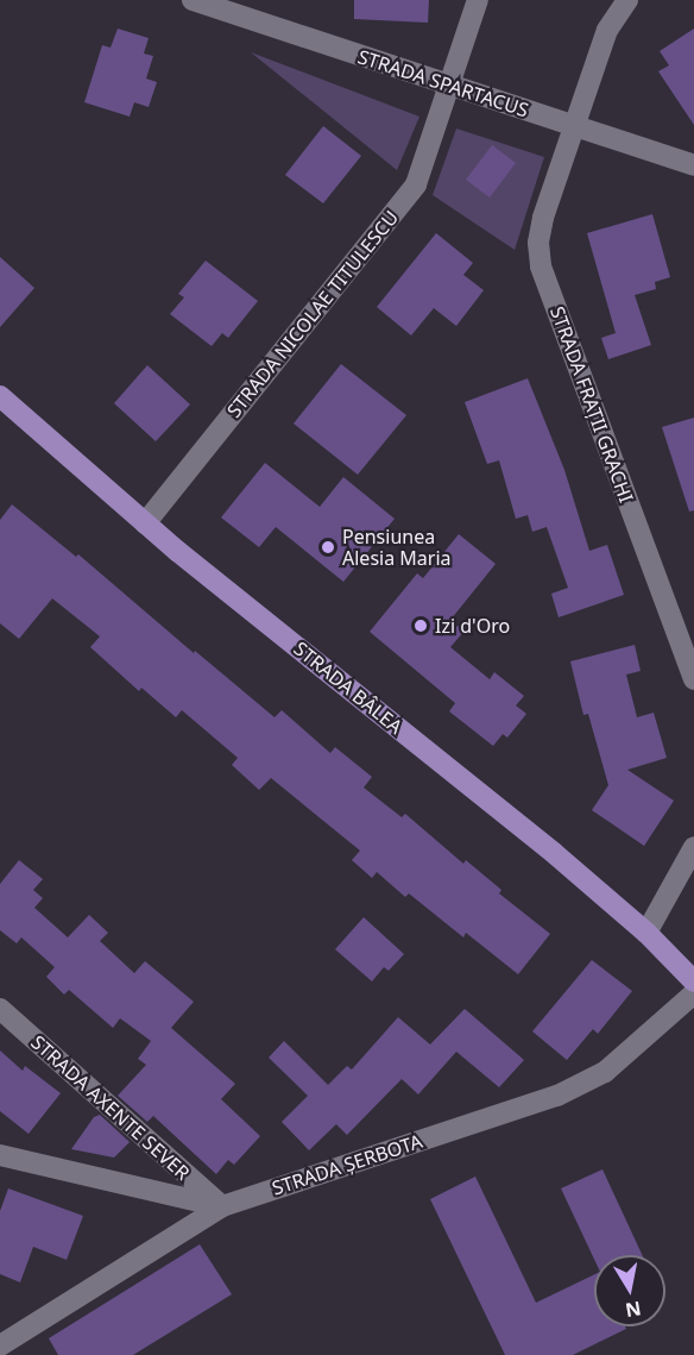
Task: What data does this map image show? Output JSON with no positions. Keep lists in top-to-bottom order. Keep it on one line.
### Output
{"streets":{"main road":["STRADA BÂLEA"],"street":["STRADA SPARTACUS","STRADA NICOLAE TITULESCU","STRADA FRAȚII GRACHI","STRADA AXENTE SEVER","STRADA ȘERBOTA"]},"crossings":[["STRADA SPARTACUS","STRADA NICOLAE TITULESCU"],["STRADA SPARTACUS","STRADA FRAȚII GRACHI"],["STRADA NICOLAE TITULESCU","STRADA BÂLEA"],["STRADA AXENTE SEVER","STRADA ȘERBOTA"]],"places":["Pensiunea Alesia Maria","Izi d'Oro"],"north":"bottom"}
